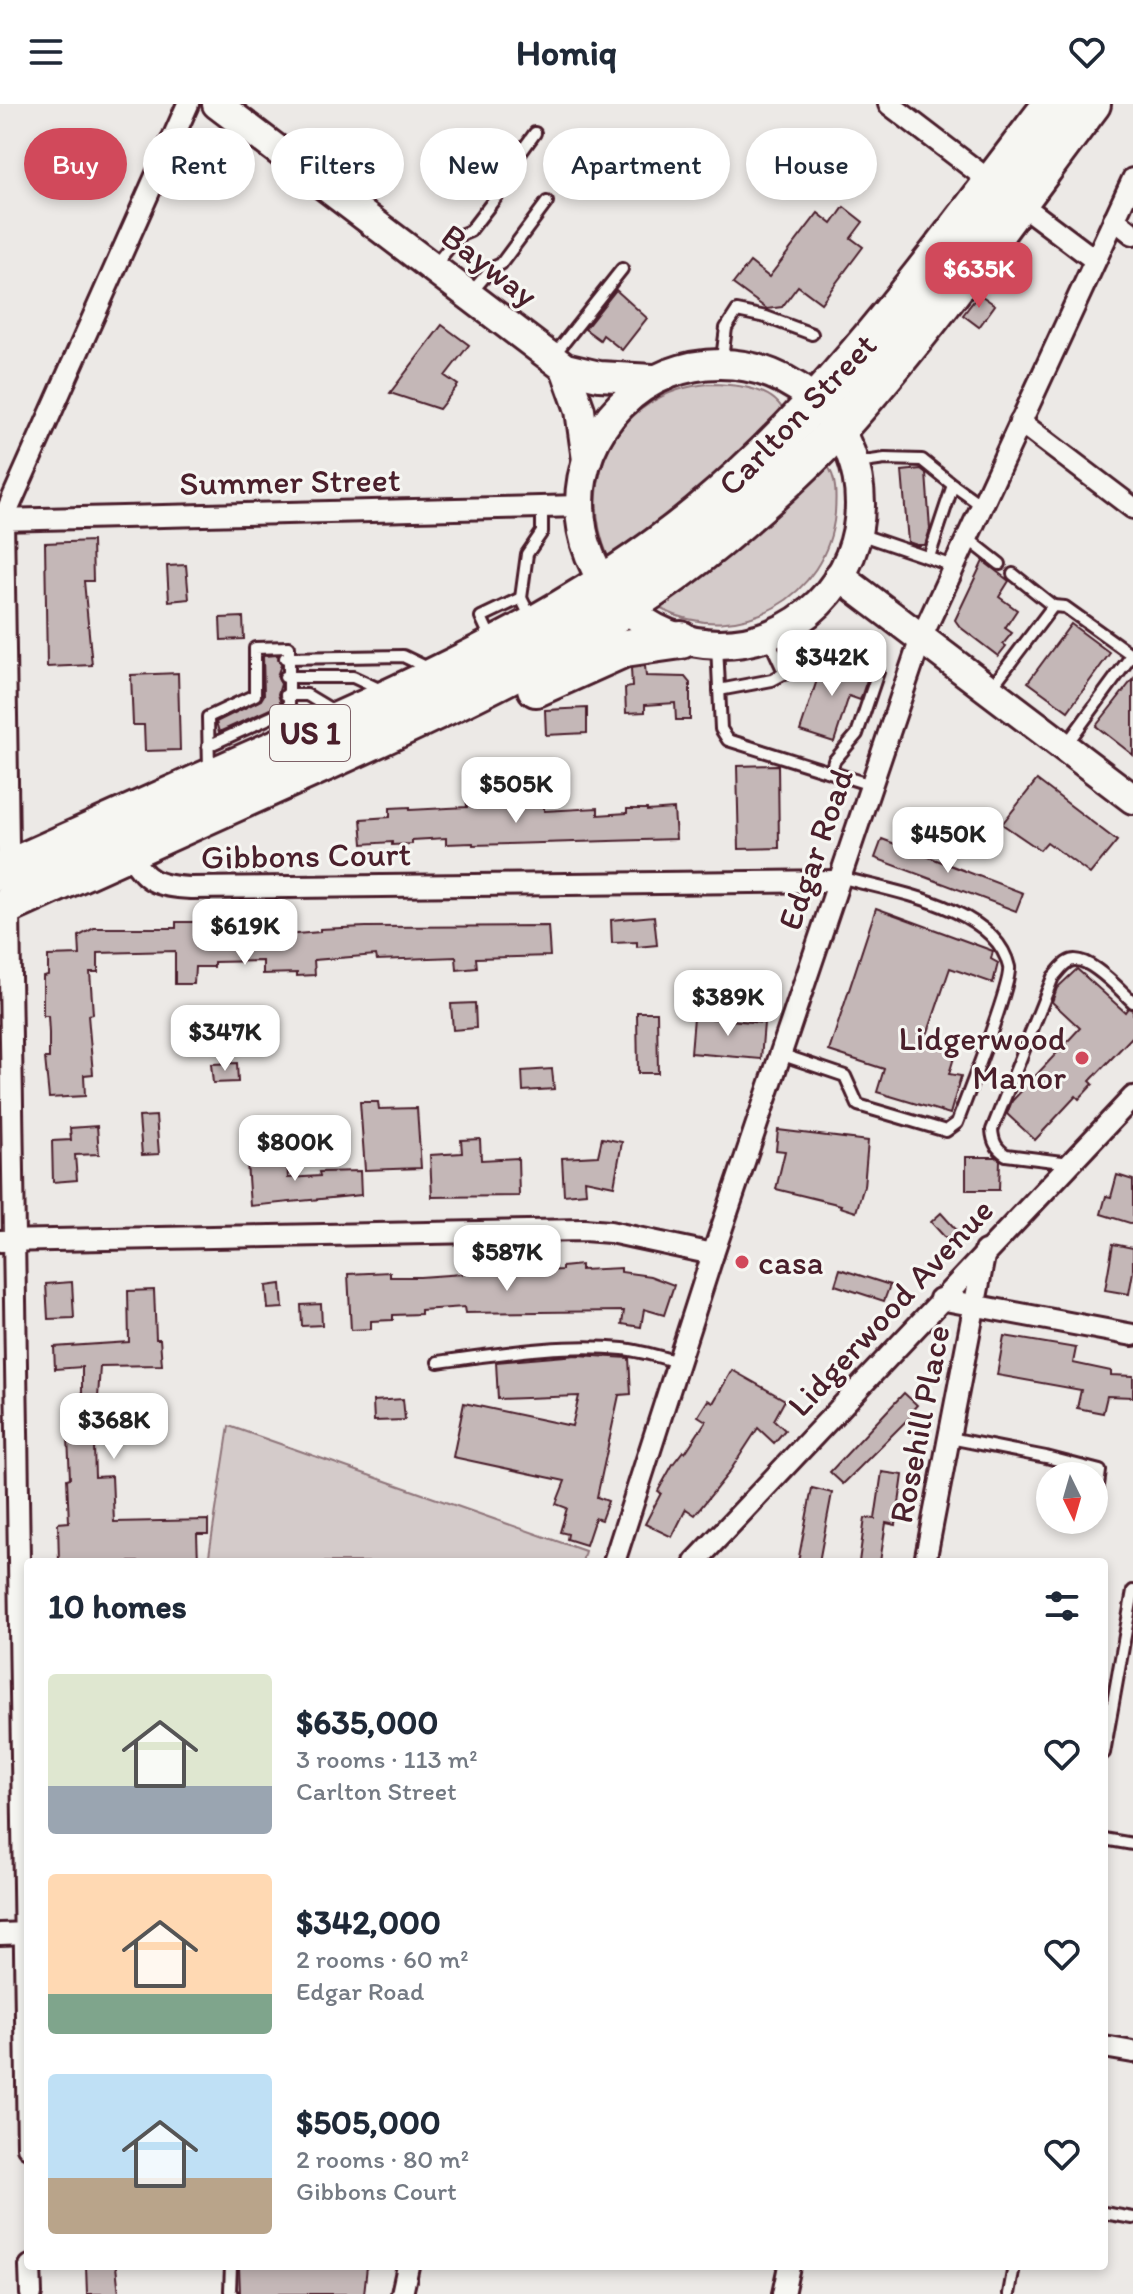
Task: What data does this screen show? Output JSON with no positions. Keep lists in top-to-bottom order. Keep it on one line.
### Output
{"streets":{"highway":["Carlton Street","US 1"],"main road":["Bayway"],"street":["Summer Street","Edgar Road","Gibbons Court","Lidgerwood Avenue","Rosehill Place"]},"crossings":[["Carlton Street","US 1"],["US 1","Gibbons Court"],["Edgar Road","Gibbons Court"],["Lidgerwood Avenue","Rosehill Place"]],"places":["Lidgerwood Manor","casa"],"north":"bottom","page":{"header":"Homiq","chip":["Buy","Rent","Filters","New","Apartment","House"],"price":["$635K","$342K","$505K","$450K","$619K","$389K","$347K","$800K","$587K","$368K"],"heading":"10 homes","list":[{"name":"$635,000","note":"3 rooms · 113 m² · Carlton Street"},{"name":"$342,000","note":"2 rooms · 60 m² · Edgar Road"},{"name":"$505,000","note":"2 rooms · 80 m² · Gibbons Court"}]}}
